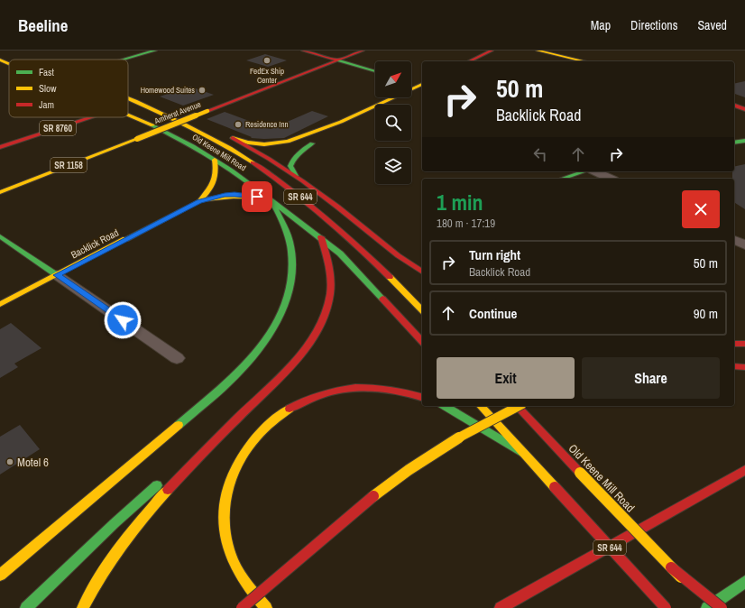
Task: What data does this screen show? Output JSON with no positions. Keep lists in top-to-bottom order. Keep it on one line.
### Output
{"streets":{"main road":["Amherst Avenue","SR 8760","Old Keene Mill Road","SR 1158","SR 644","Backlick Road"]},"crossings":[["Old Keene Mill Road","SR 644"]],"places":["FedEx Ship Center","Homewood Suites","Residence Inn","Motel 6"],"legend":["Fast","Slow","Jam"],"north":"top right","page":{"header":"Beeline","nav":["Map","Directions","Saved"],"turn":["50 m","Backlick Road"],"heading":["1 min","180 m · 17:19"],"list":[{"name":"Turn right","note":"Backlick Road","value":"50 m"},{"name":"Continue","value":"90 m"}],"buttons":["Exit","Share"]}}
